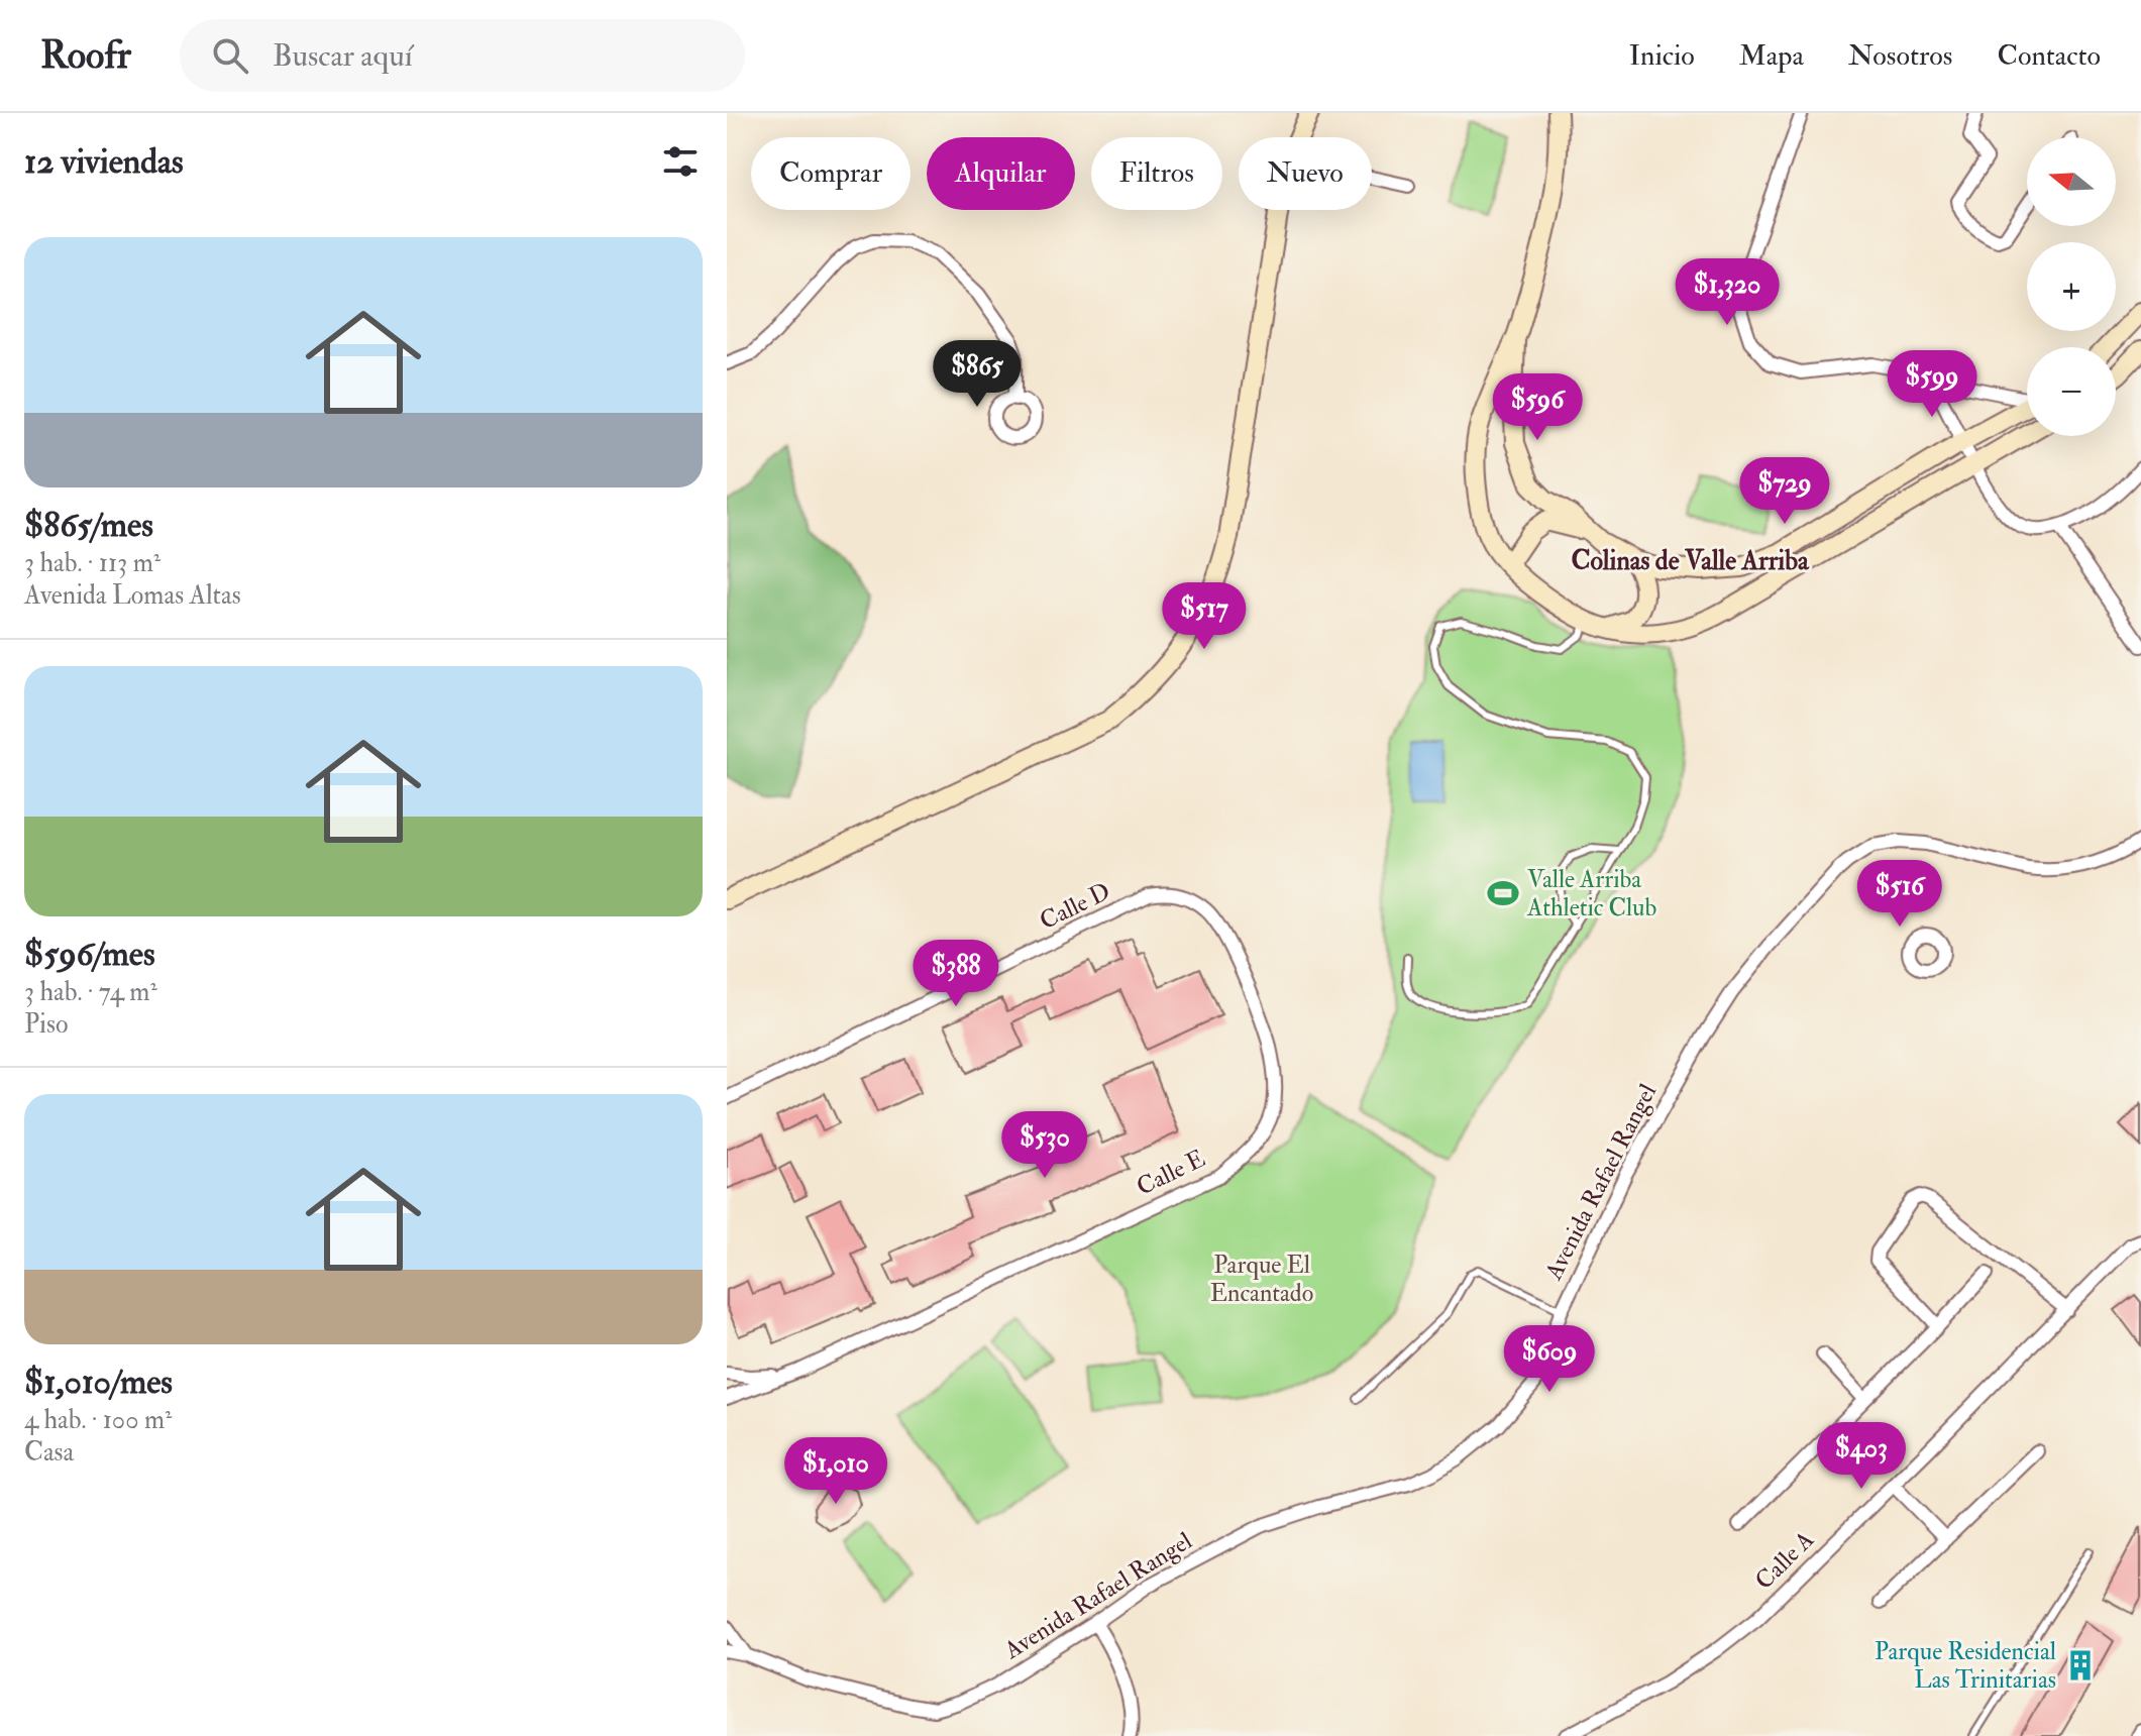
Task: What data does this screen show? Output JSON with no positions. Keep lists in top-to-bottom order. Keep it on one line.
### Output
{"streets":{"street":["Calle D","Calle E","Avenida Rafael Rangel","Calle A"]},"crossings":[["Calle D","Calle E"]],"districts":["Colinas de Valle Arriba"],"parks":["Parque El Encantado"],"places":{"sports":["Valle Arriba Athletic Club"],"building":["Parque Residencial Las Trinitarias"]},"north":"left","page":{"header":"Roofr","search":"Buscar aquí","nav":["Inicio","Mapa","Nosotros","Contacto"],"heading":"12 viviendas","map_buttons":["+","−"],"chip":["Comprar","Alquilar","Filtros","Nuevo"],"list":[{"name":"$865/mes","note":"3 hab. · 113 m² · Avenida Lomas Altas"},{"name":"$596/mes","note":"3 hab. · 74 m² · Piso"},{"name":"$1,010/mes","note":"4 hab. · 100 m² · Casa"}],"price":["$1,320","$865","$599","$596","$729","$517","$516","$388","$530","$609","$403","$1,010"]}}
